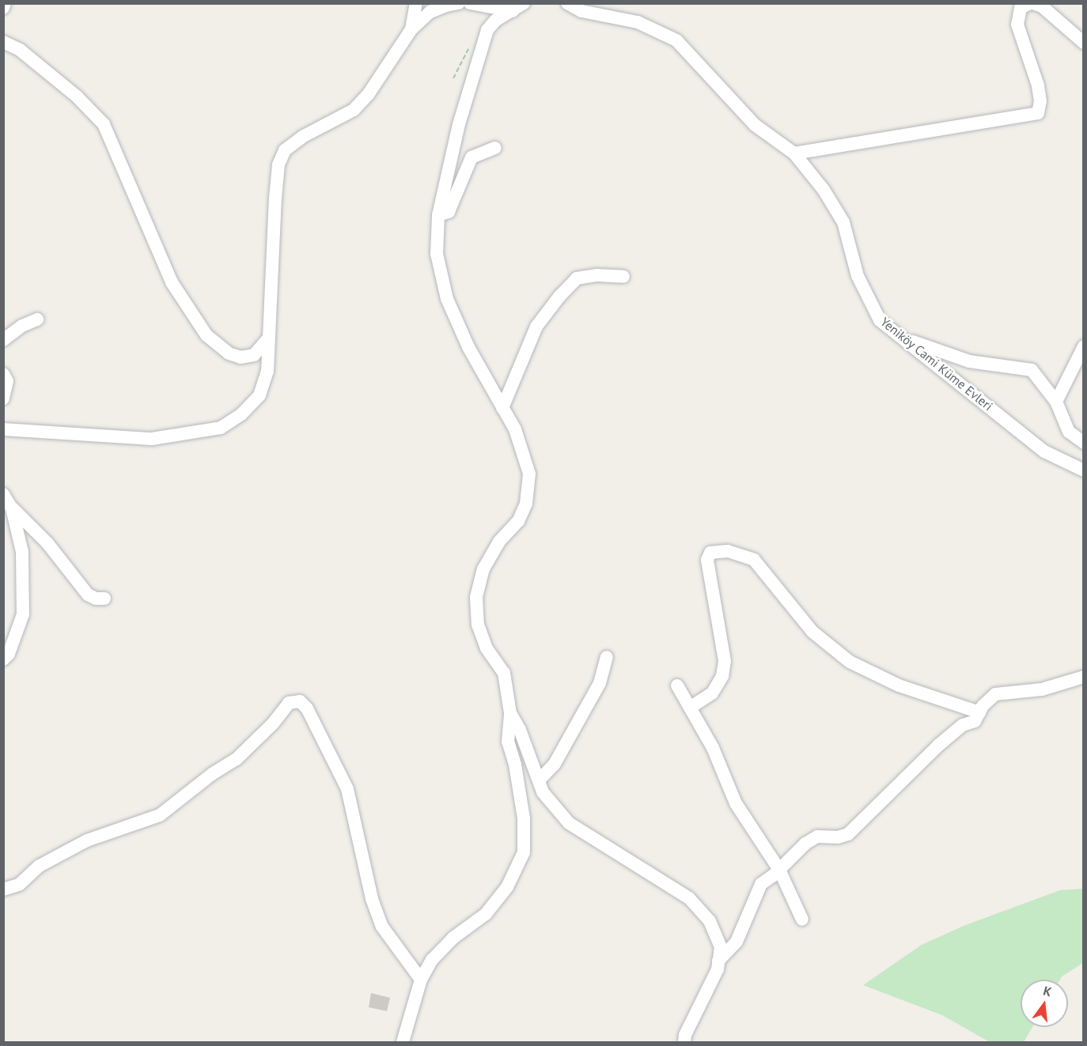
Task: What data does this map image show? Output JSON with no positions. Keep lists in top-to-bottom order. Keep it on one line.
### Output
{"streets":{"street":["Yeniköy Cami Küme Evleri"]},"north":"top"}
